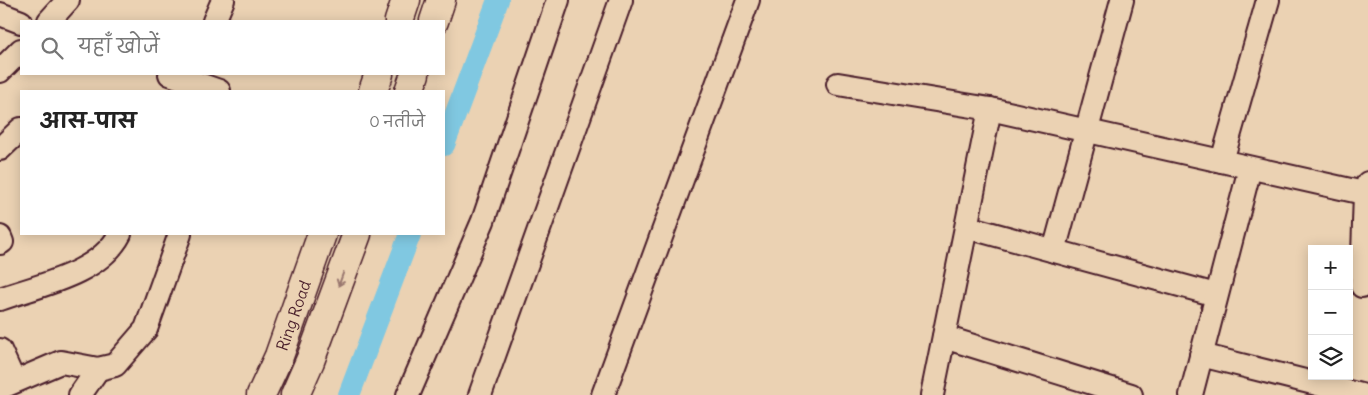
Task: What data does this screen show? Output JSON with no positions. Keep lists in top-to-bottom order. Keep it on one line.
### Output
{"streets":{"main road":["Ring Road"]},"page":{"search":"यहाँ खोजें","heading":["आस-पास","0 नतीजे"],"map_buttons":["+","−"]}}
